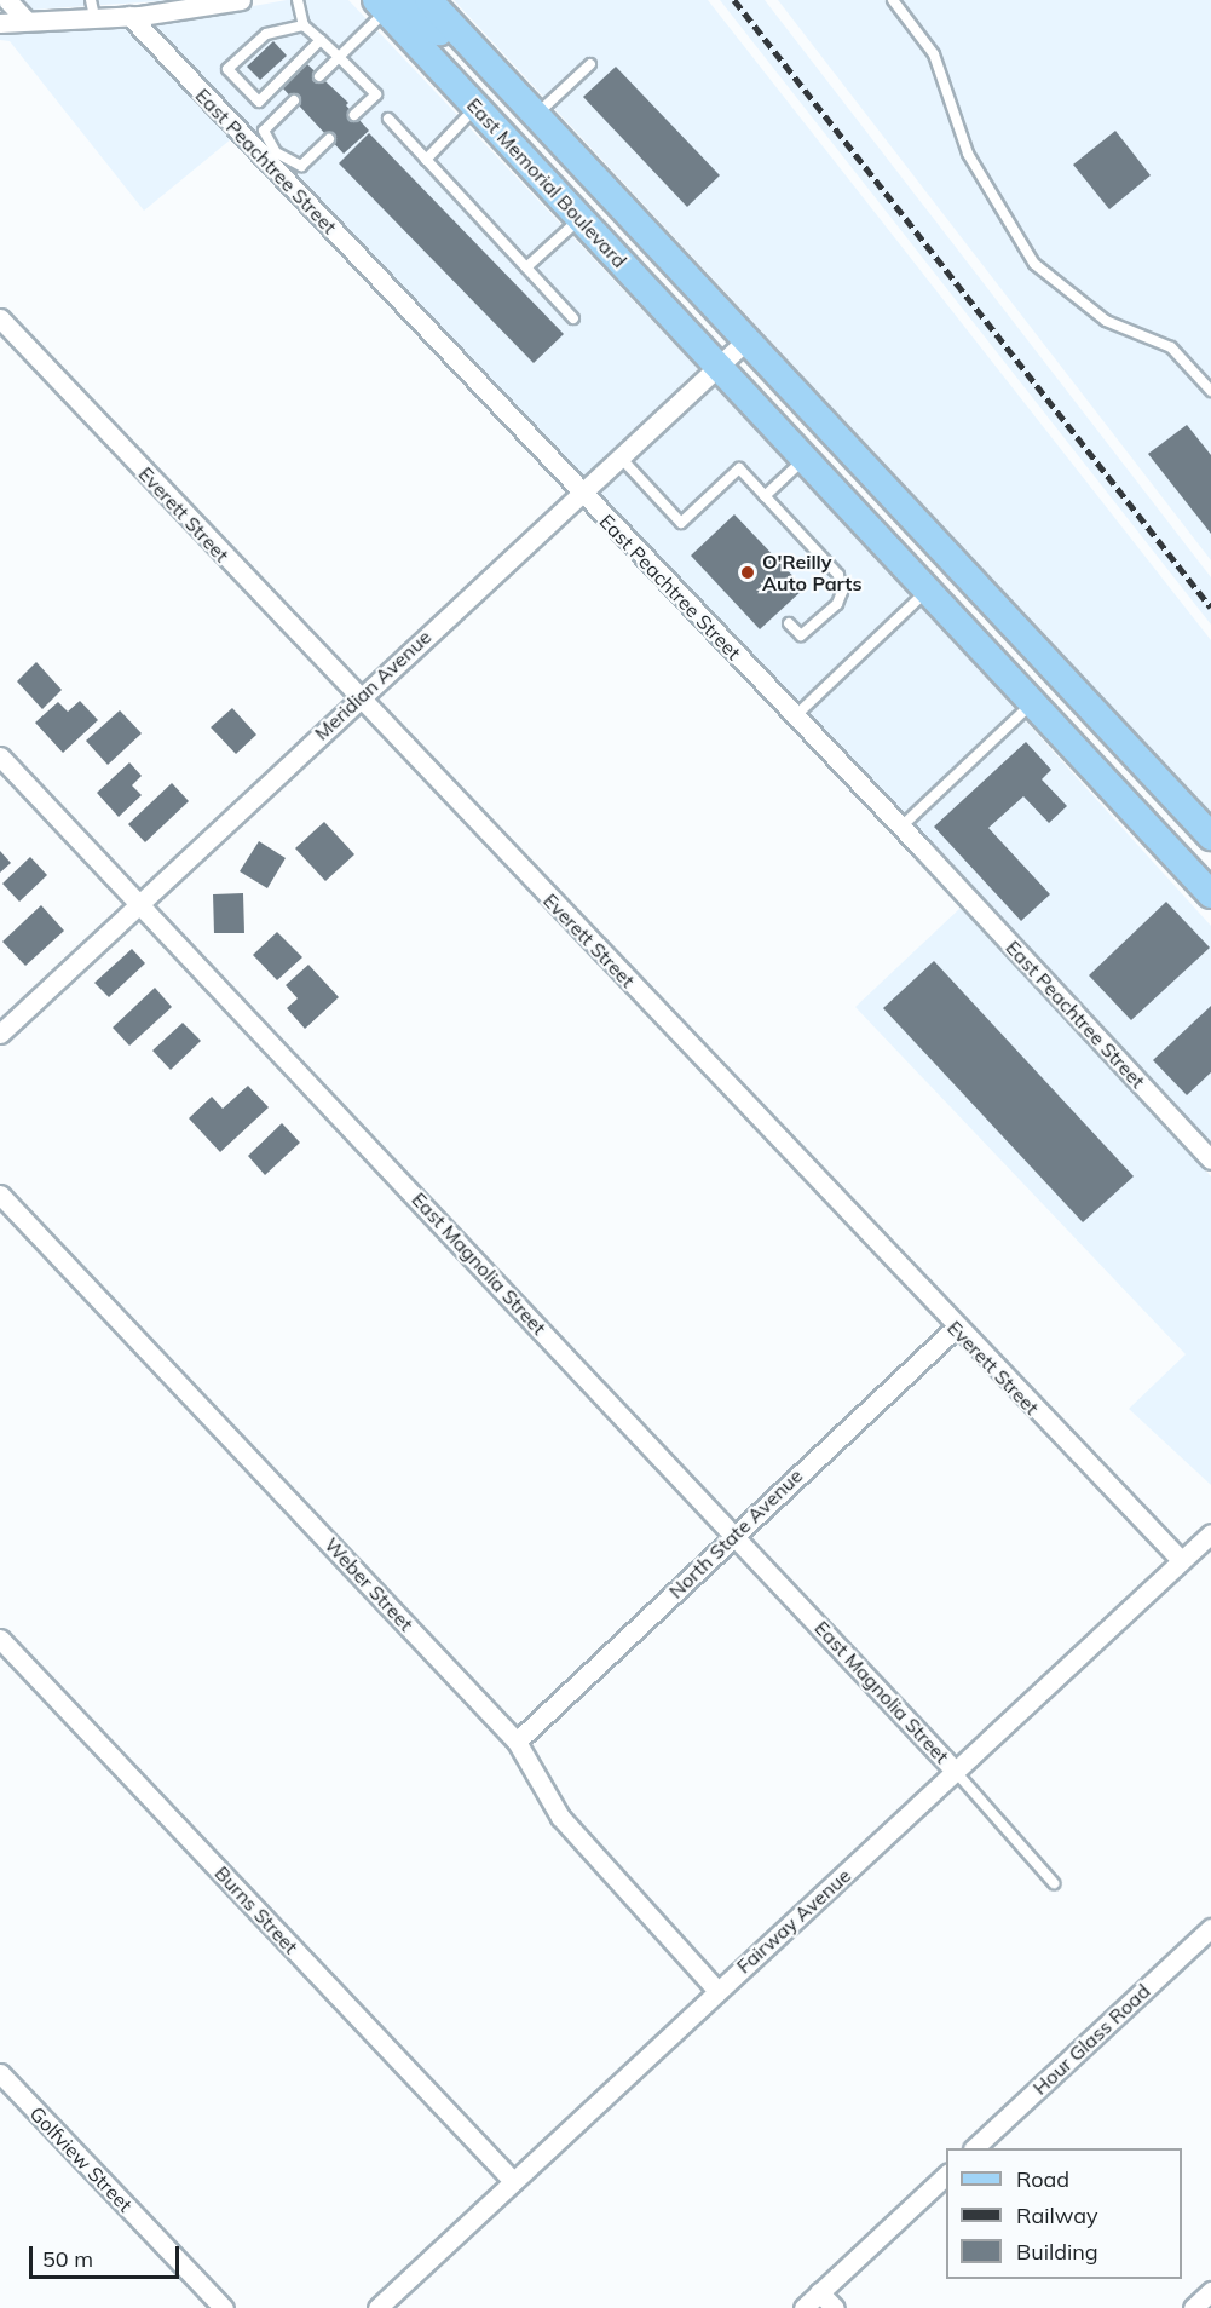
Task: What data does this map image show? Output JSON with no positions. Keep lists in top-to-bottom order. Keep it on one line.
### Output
{"streets":{"main road":["East Memorial Boulevard"],"street":["East Peachtree Street","Everett Street","Meridian Avenue","East Magnolia Street","North State Avenue","Weber Street","Burns Street","Fairway Avenue","Hour Glass Road","Golfview Street"]},"crossings":[["East Peachtree Street","Meridian Avenue"],["East Memorial Boulevard","Meridian Avenue"],["Everett Street","Meridian Avenue"],["Everett Street","North State Avenue"],["Everett Street","Fairway Avenue"],["Meridian Avenue","East Magnolia Street"],["East Magnolia Street","North State Avenue"],["East Magnolia Street","Fairway Avenue"],["North State Avenue","Weber Street"],["Weber Street","Fairway Avenue"],["Burns Street","Fairway Avenue"]],"places":["O'Reilly Auto Parts"],"legend":["Road","Railway","Building"],"scale_bar":"50 m"}
